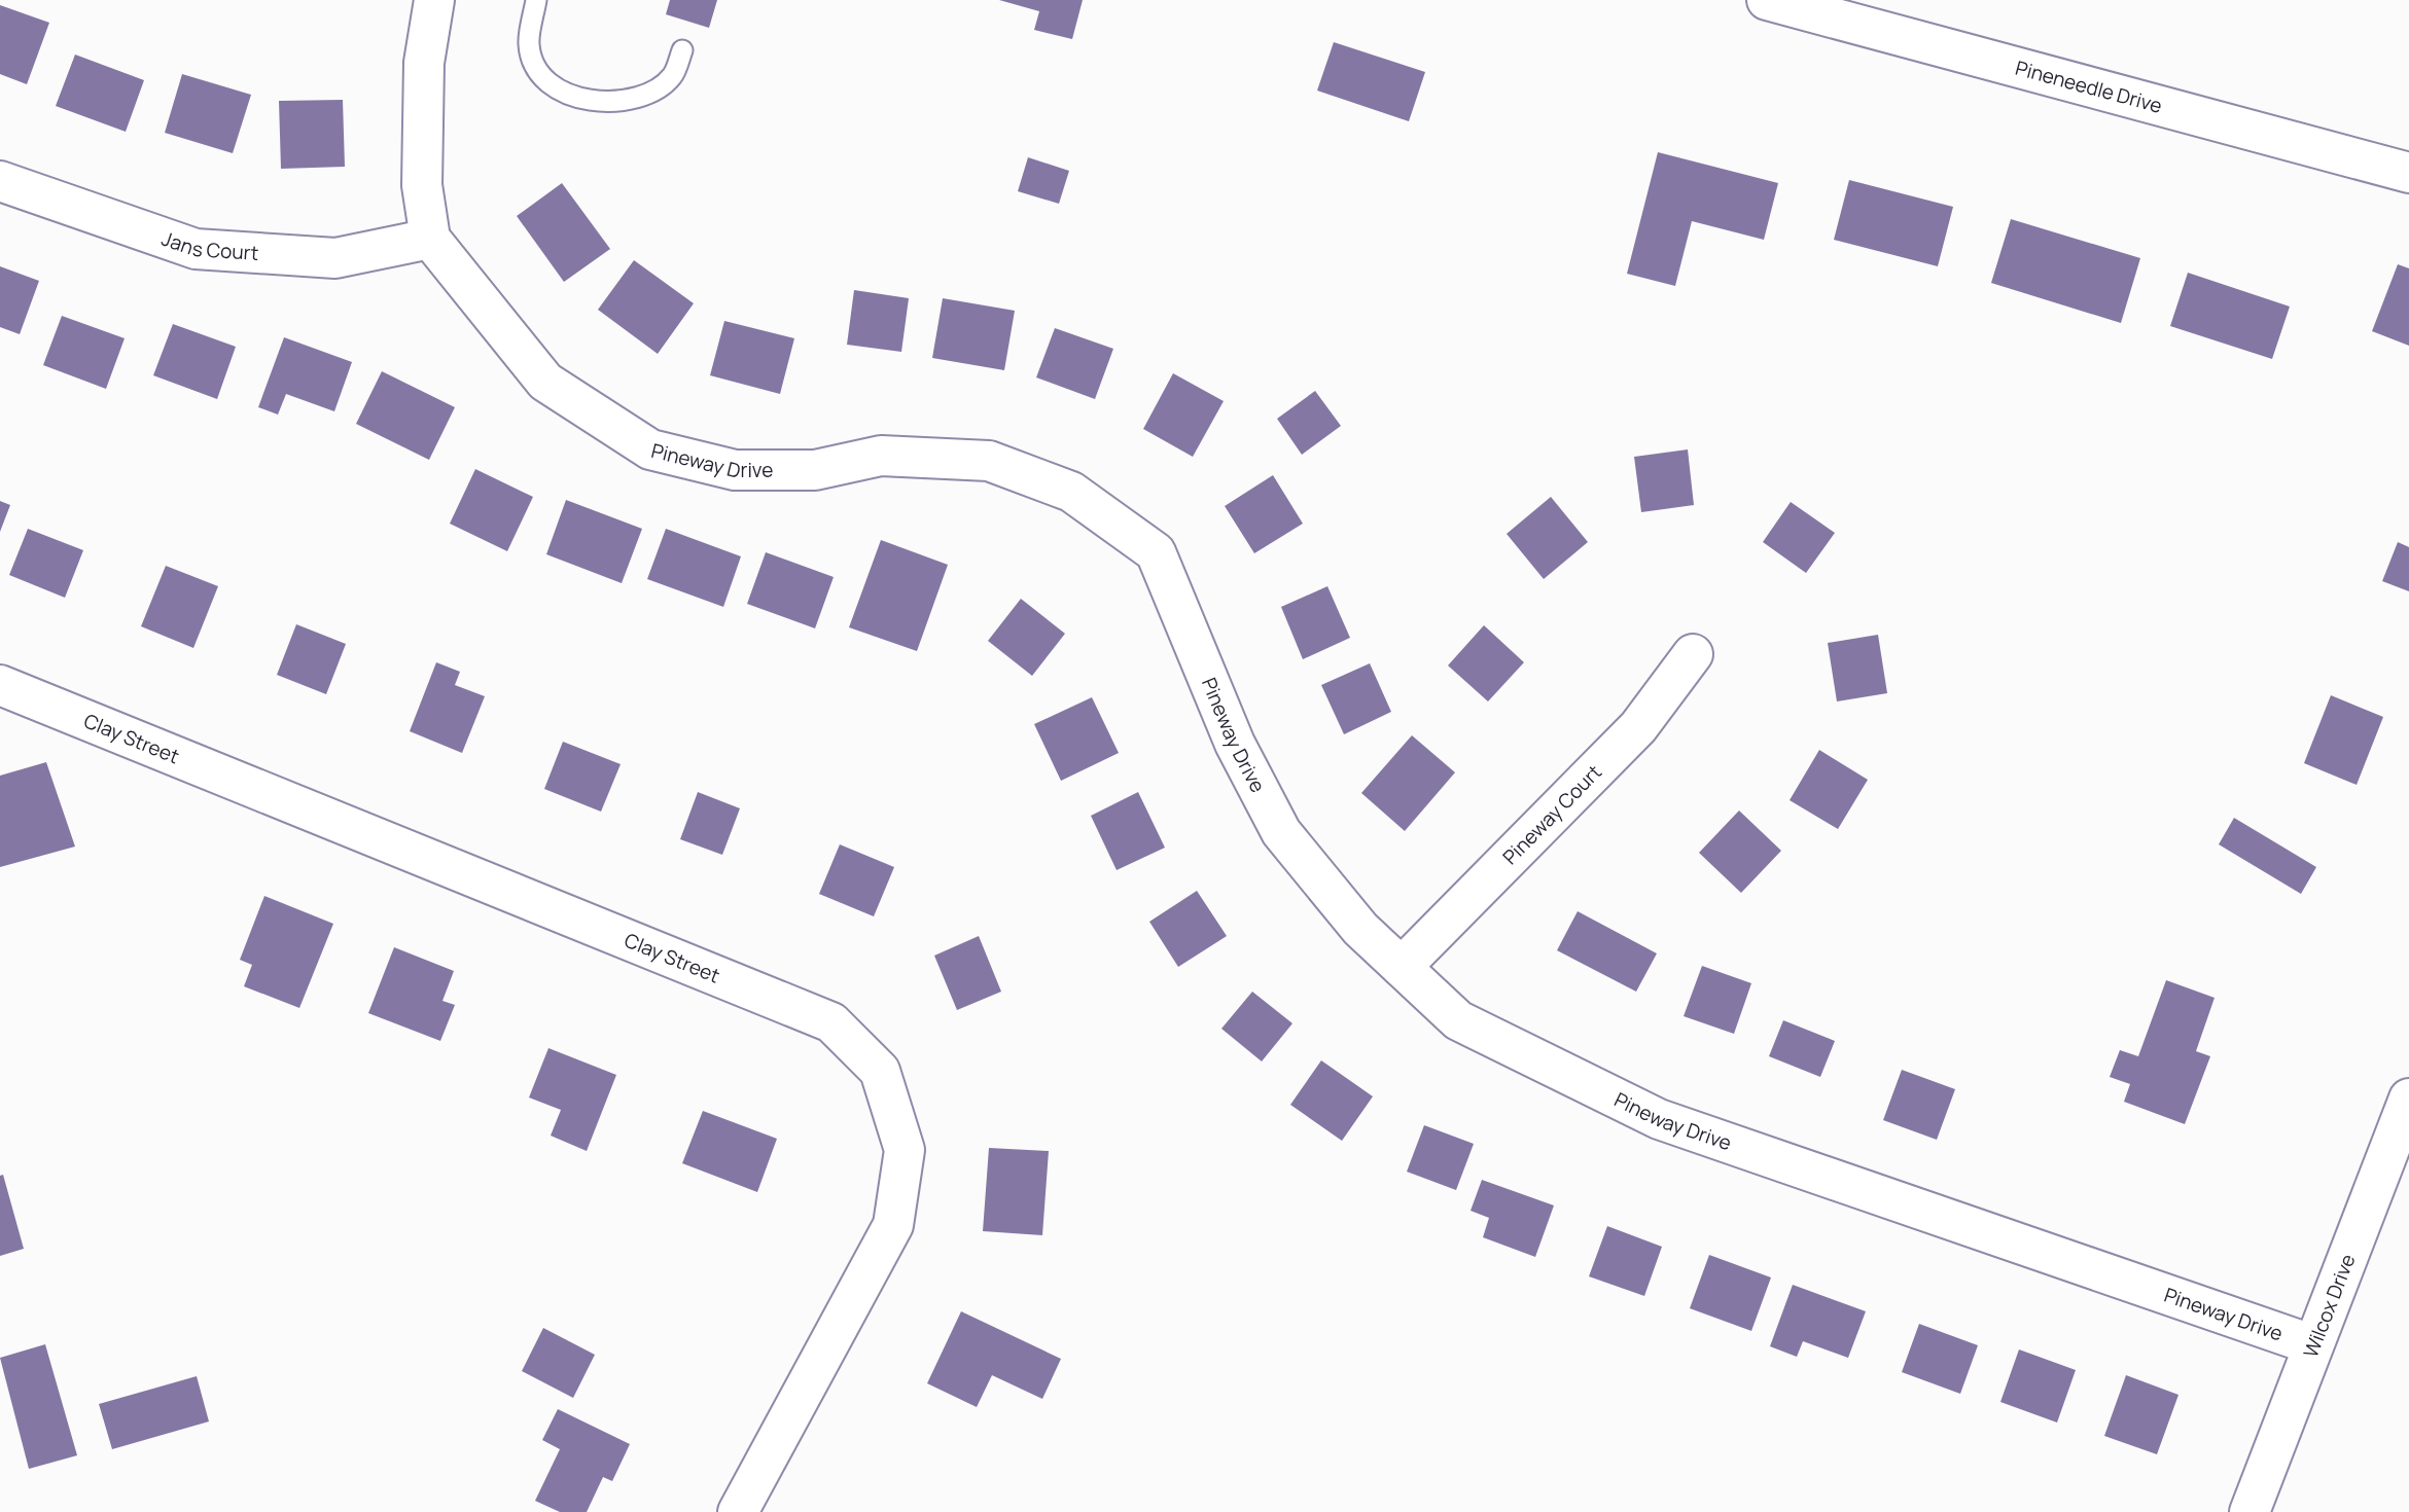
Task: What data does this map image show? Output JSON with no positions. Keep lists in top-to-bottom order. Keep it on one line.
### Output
{"streets":{"street":["Pineneedle Drive","Jans Court","Pineway Drive","Clay Street","Pineway Court","Wilcox Drive"]},"crossings":[["Jans Court","Pineway Drive"],["Pineway Drive","Pineway Court"],["Pineway Drive","Wilcox Drive"]]}
